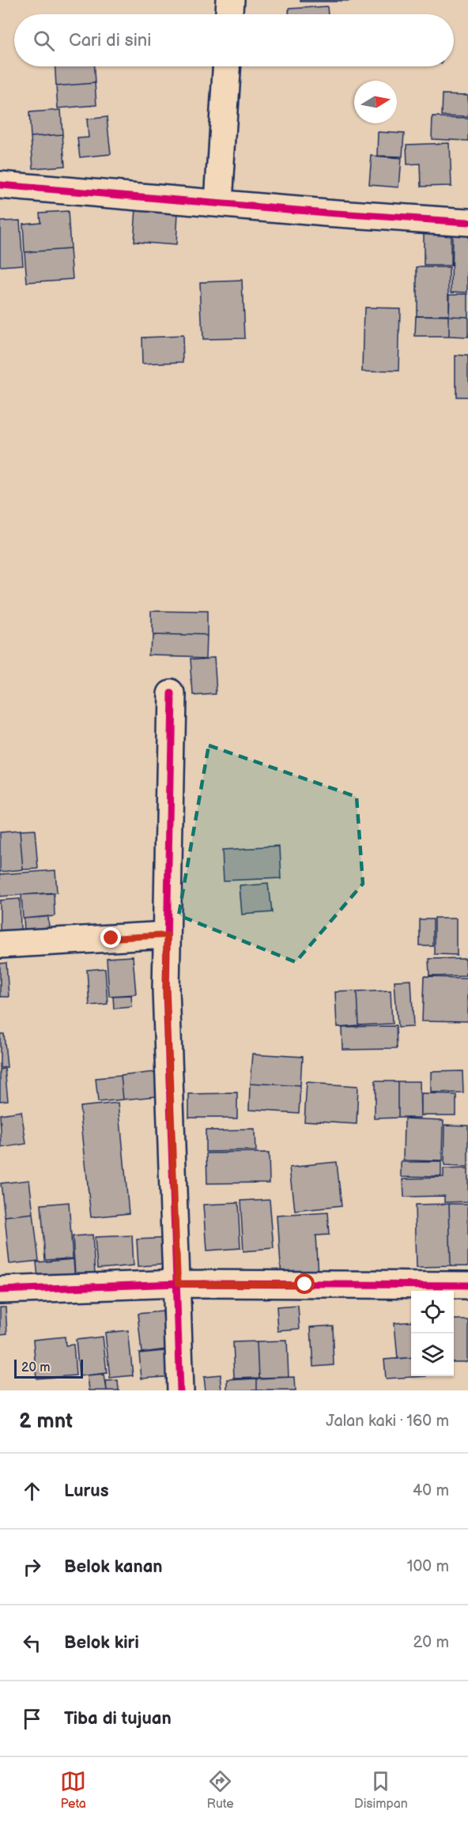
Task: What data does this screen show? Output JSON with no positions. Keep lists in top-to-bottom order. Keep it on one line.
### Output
{"scale_bar":"20 m","north":"right","page":{"search":"Cari di sini","scale":"20 m","heading":["2 mnt","Jalan kaki · 160 m"],"list":[["Lurus","40 m"],["Belok kanan","100 m"],["Belok kiri","20 m"],"Tiba di tujuan"],"nav":["Peta","Rute","Disimpan"]}}
